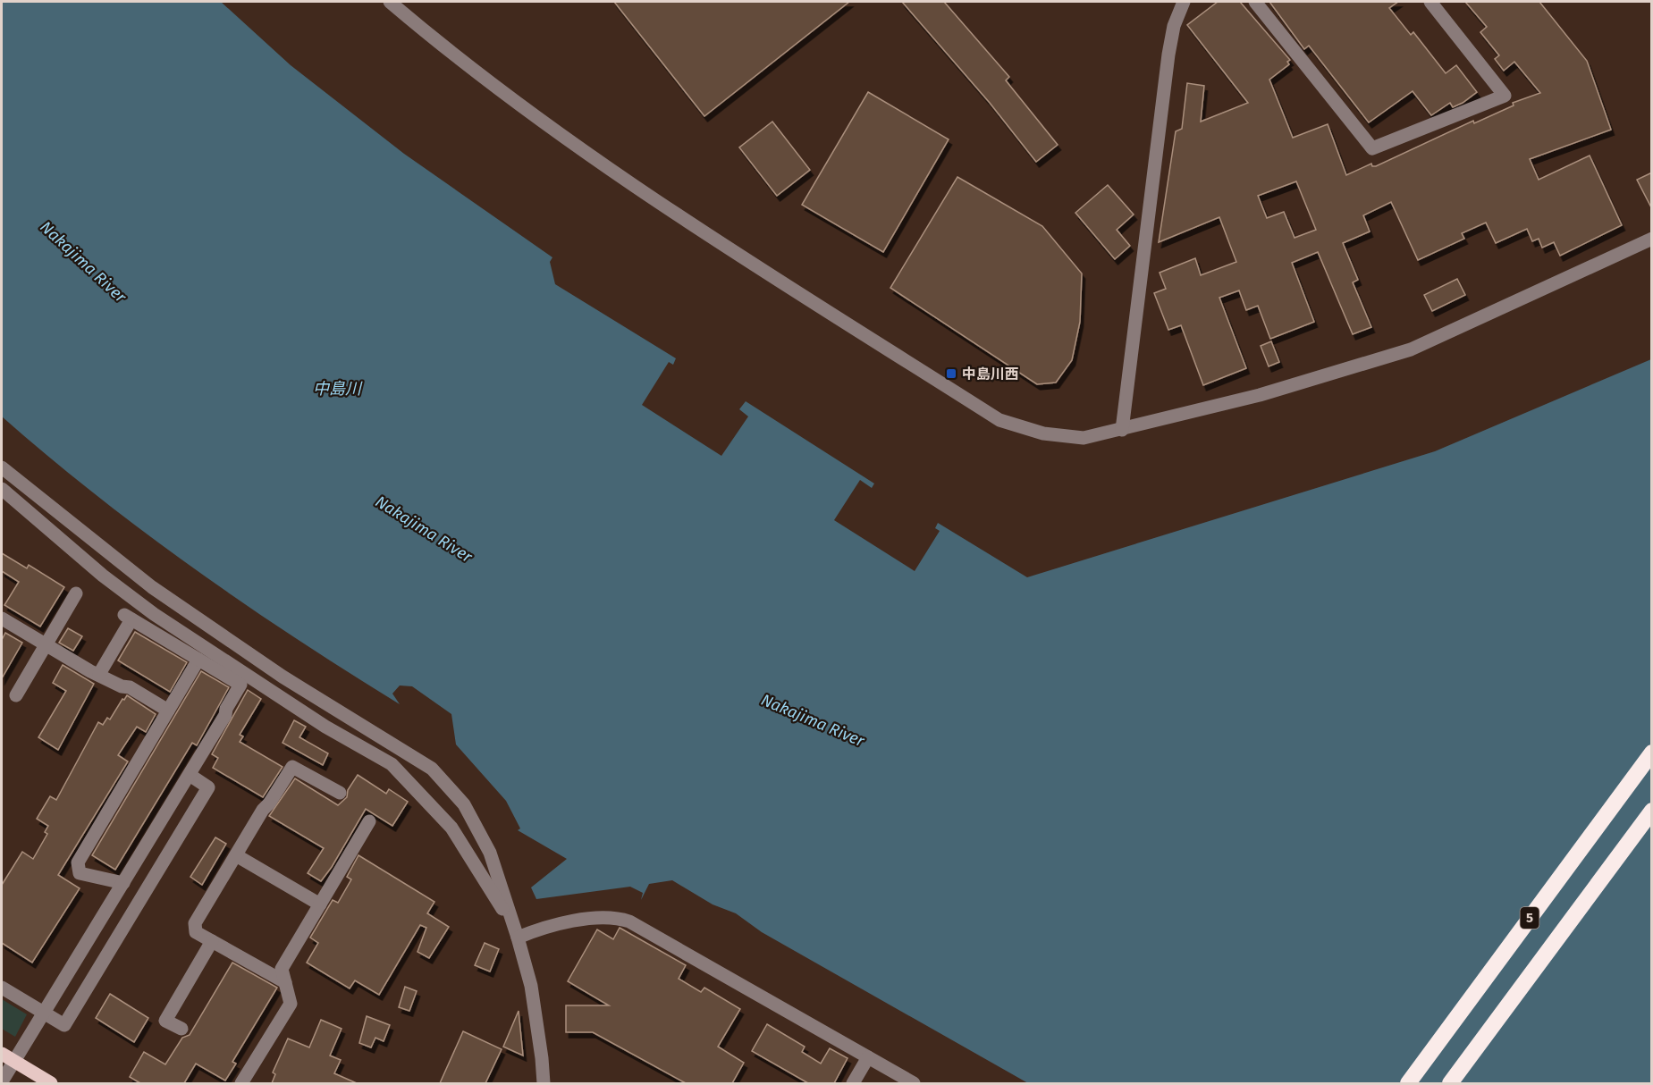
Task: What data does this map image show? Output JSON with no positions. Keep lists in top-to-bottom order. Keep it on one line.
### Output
{"streets":{"highway":["5"]},"water":["Nakajima River","中島川"],"places":{"transit":["中島川西"]}}
